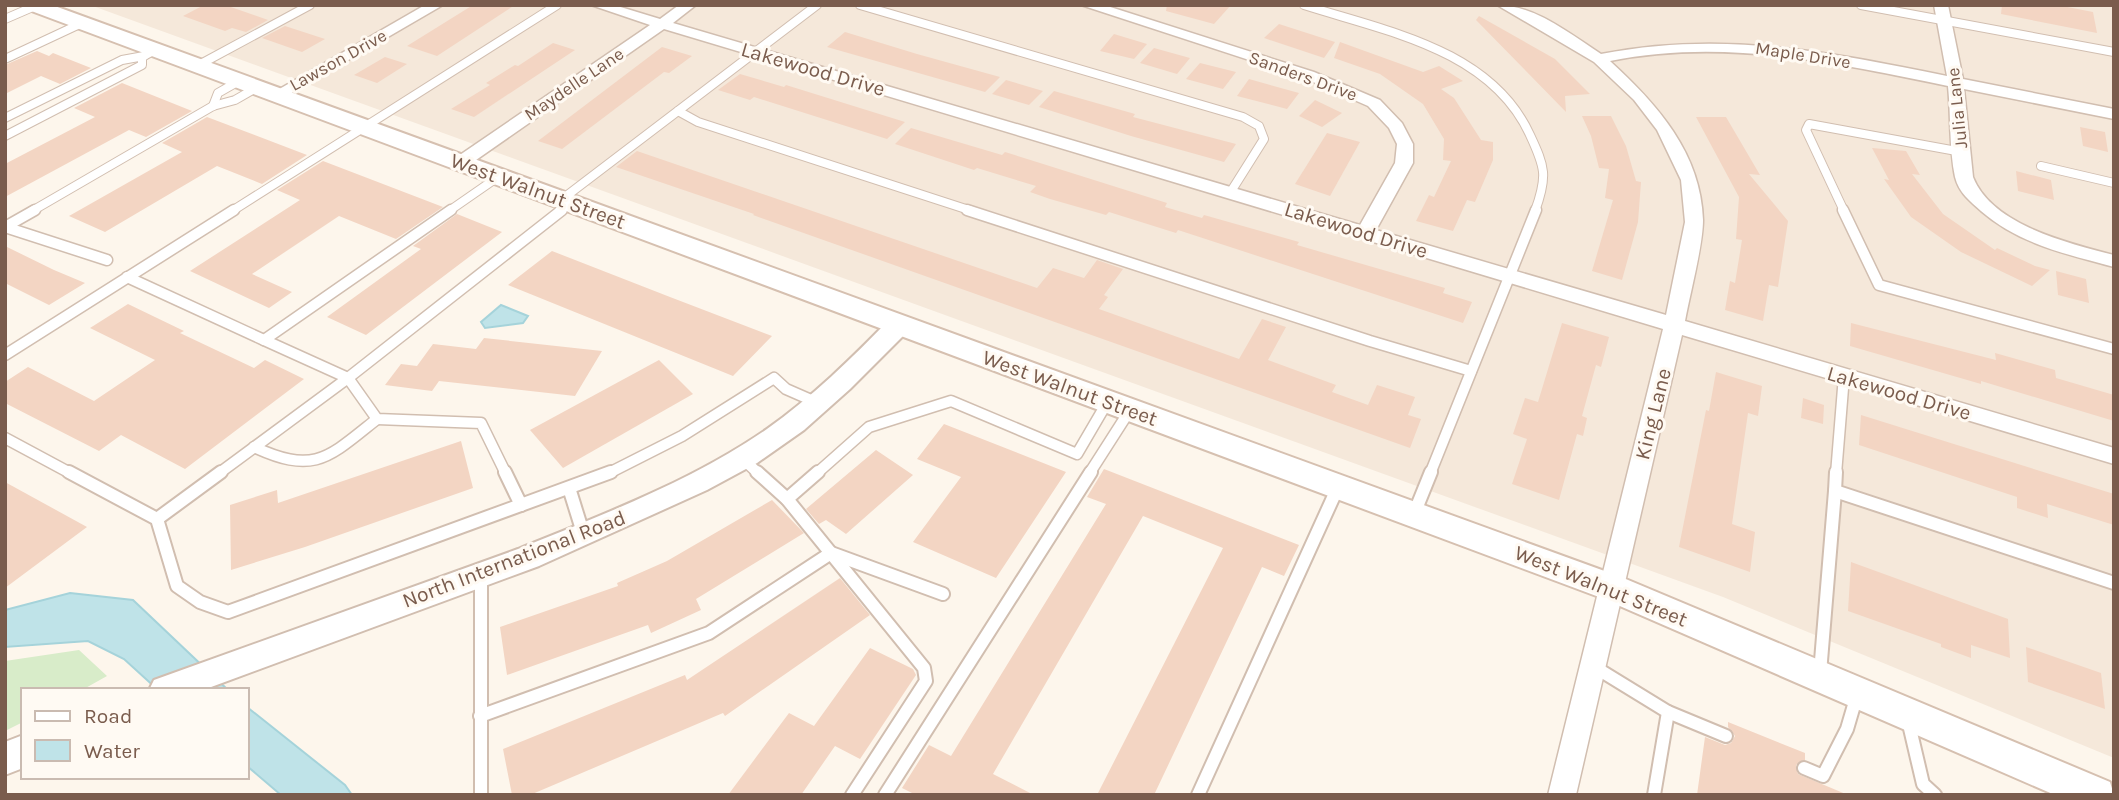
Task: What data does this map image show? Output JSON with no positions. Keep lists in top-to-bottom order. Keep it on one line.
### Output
{"streets":{"main road":["West Walnut Street"],"street":["Maple Drive","Lawson Drive","Lakewood Drive","Sanders Drive","Maydelle Lane","Julia Lane","King Lane","North International Road"]},"crossings":[["Maple Drive","Julia Lane"],["Maple Drive","King Lane"],["Lawson Drive","West Walnut Street"],["Lakewood Drive","Sanders Drive"],["Lakewood Drive","Maydelle Lane"],["Lakewood Drive","King Lane"],["Maydelle Lane","West Walnut Street"],["West Walnut Street","King Lane"],["West Walnut Street","North International Road"]],"legend":["Road","Water"]}
